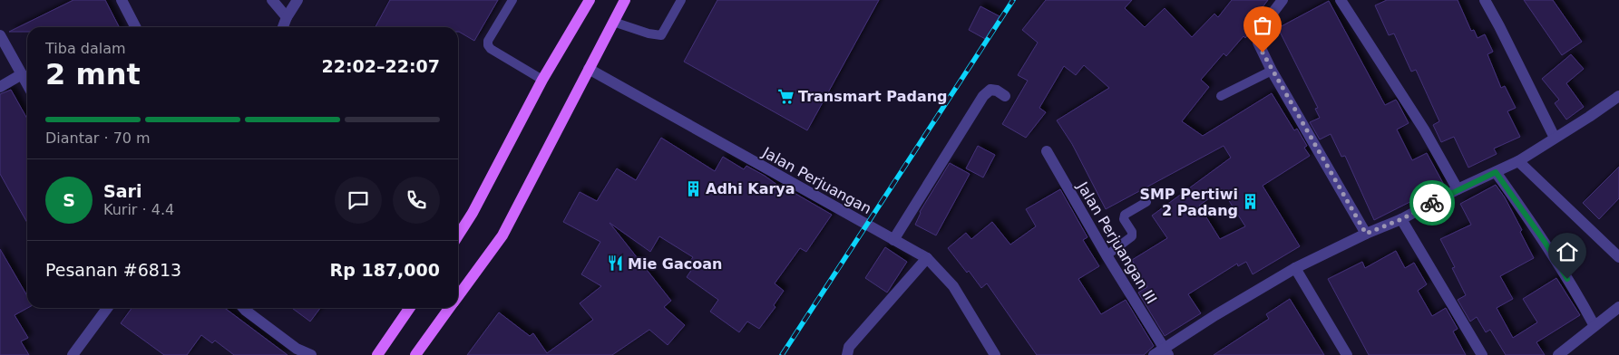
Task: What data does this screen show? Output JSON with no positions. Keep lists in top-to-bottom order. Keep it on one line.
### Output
{"streets":{"street":["Jalan Perjuangan","Jalan Perjuangan III"]},"places":{"supermarket":["Transmart Padang"],"building":["Adhi Karya","SMP Pertiwi 2 Padang"],"restaurant":["Mie Gacoan"]},"page":{"heading":["2 mnt","Tiba dalam","22:02–22:07"],"panel":["Sari","Kurir · 4.4","Pesanan #6813","Rp 187,000"],"bar":"Diantar · 70 m","round":"S"}}
